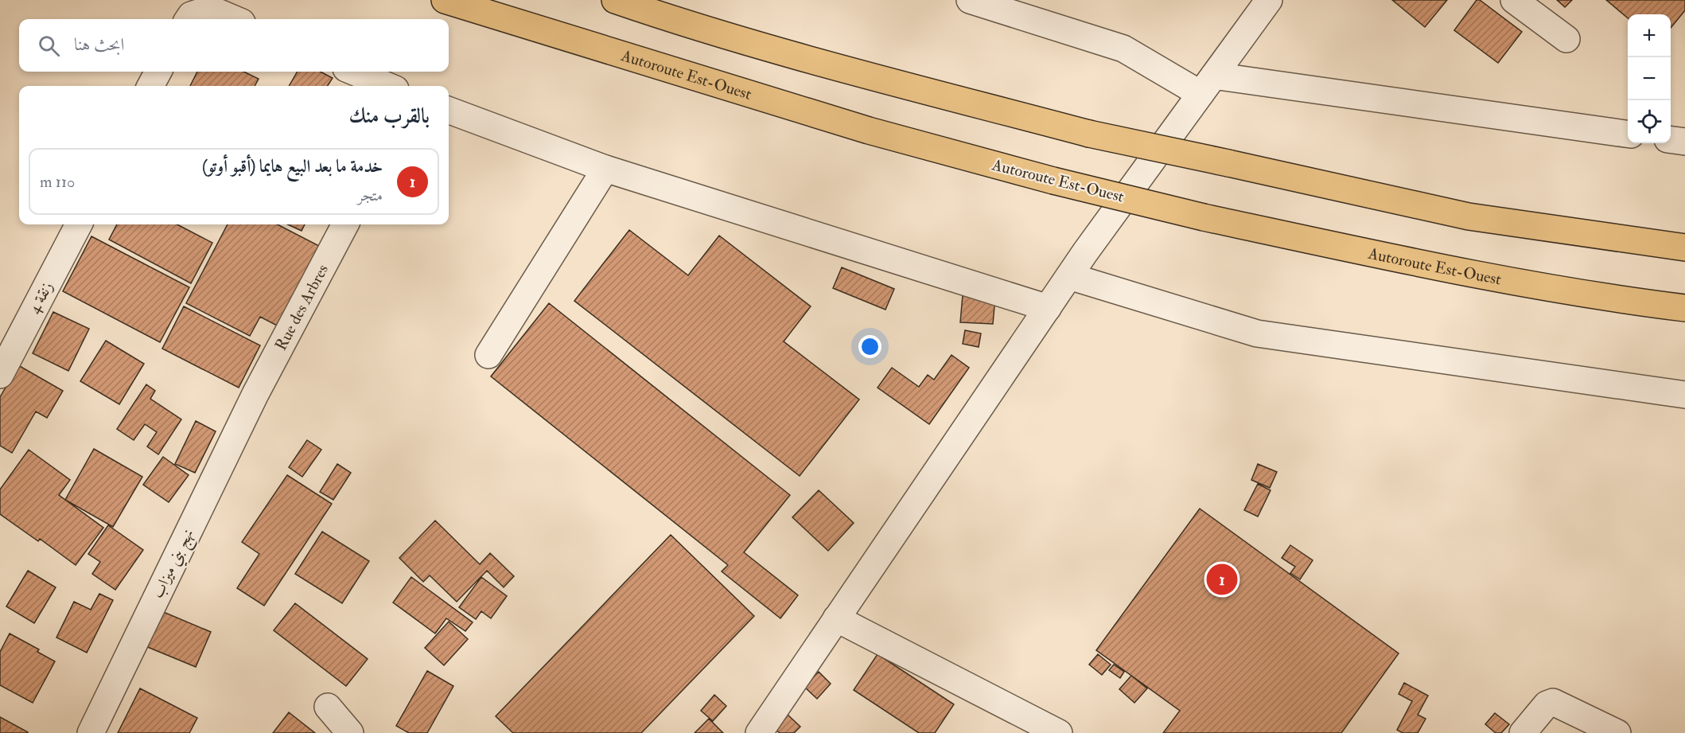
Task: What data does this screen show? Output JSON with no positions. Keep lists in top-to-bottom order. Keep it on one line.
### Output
{"streets":{"highway":["Autoroute Est-Ouest"],"street":["زنقة 4","Rue des Arbres","نهج بني ميزاب"]},"crossings":[["Rue des Arbres","نهج بني ميزاب"]],"page":{"map_buttons":["+","−"],"search":"ابحث هنا","heading":"بالقرب منك","list":[{"mark":"1","name":"خدمة ما بعد البيع هايما (أقبو أوتو)","note":"متجر","value":"110 m"}],"pins":"1"}}
